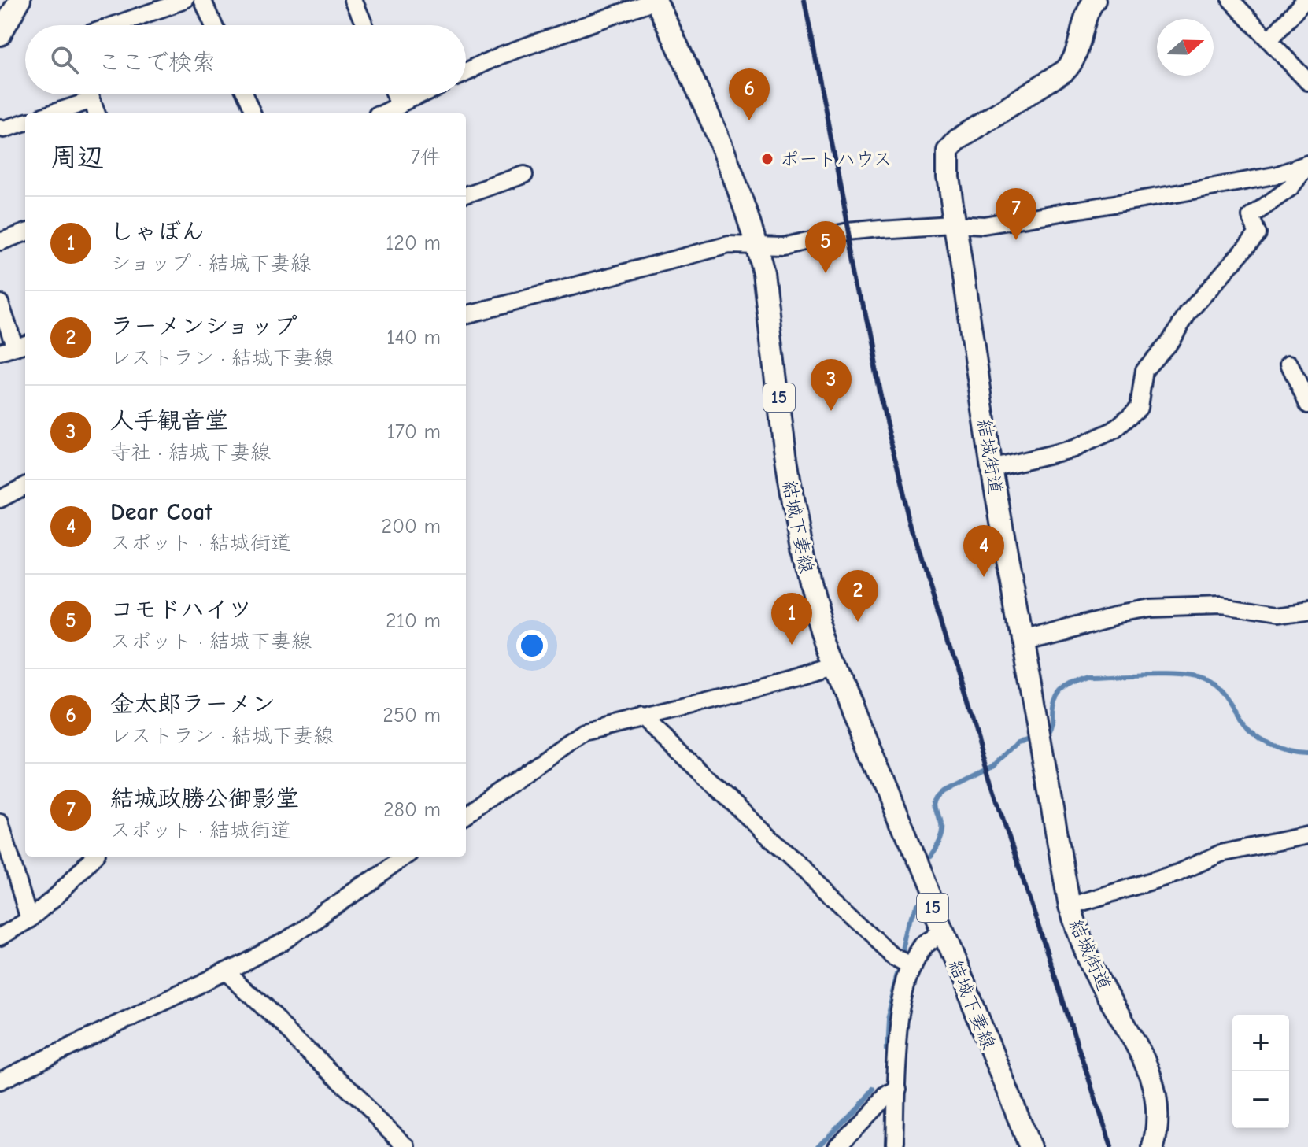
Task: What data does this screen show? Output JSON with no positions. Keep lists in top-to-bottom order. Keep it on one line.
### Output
{"streets":{"main road":["15","結城街道","結城下妻線"]},"places":["ポートハウス"],"north":"right","page":{"search":"ここで検索","pins":["6","7","5","3","4","2","1"],"heading":["周辺","7件"],"list":[{"mark":"1","name":"しゃぼん","note":"ショップ · 結城下妻線","value":"120 m"},{"mark":"2","name":"ラーメンショップ","note":"レストラン · 結城下妻線","value":"140 m"},{"mark":"3","name":"人手観音堂","note":"寺社 · 結城下妻線","value":"170 m"},{"mark":"4","name":"Dear Coat","note":"スポット · 結城街道","value":"200 m"},{"mark":"5","name":"コモドハイツ","note":"スポット · 結城下妻線","value":"210 m"},{"mark":"6","name":"金太郎ラーメン","note":"レストラン · 結城下妻線","value":"250 m"},{"mark":"7","name":"結城政勝公御影堂","note":"スポット · 結城街道","value":"280 m"}],"map_buttons":["+","−"]}}
